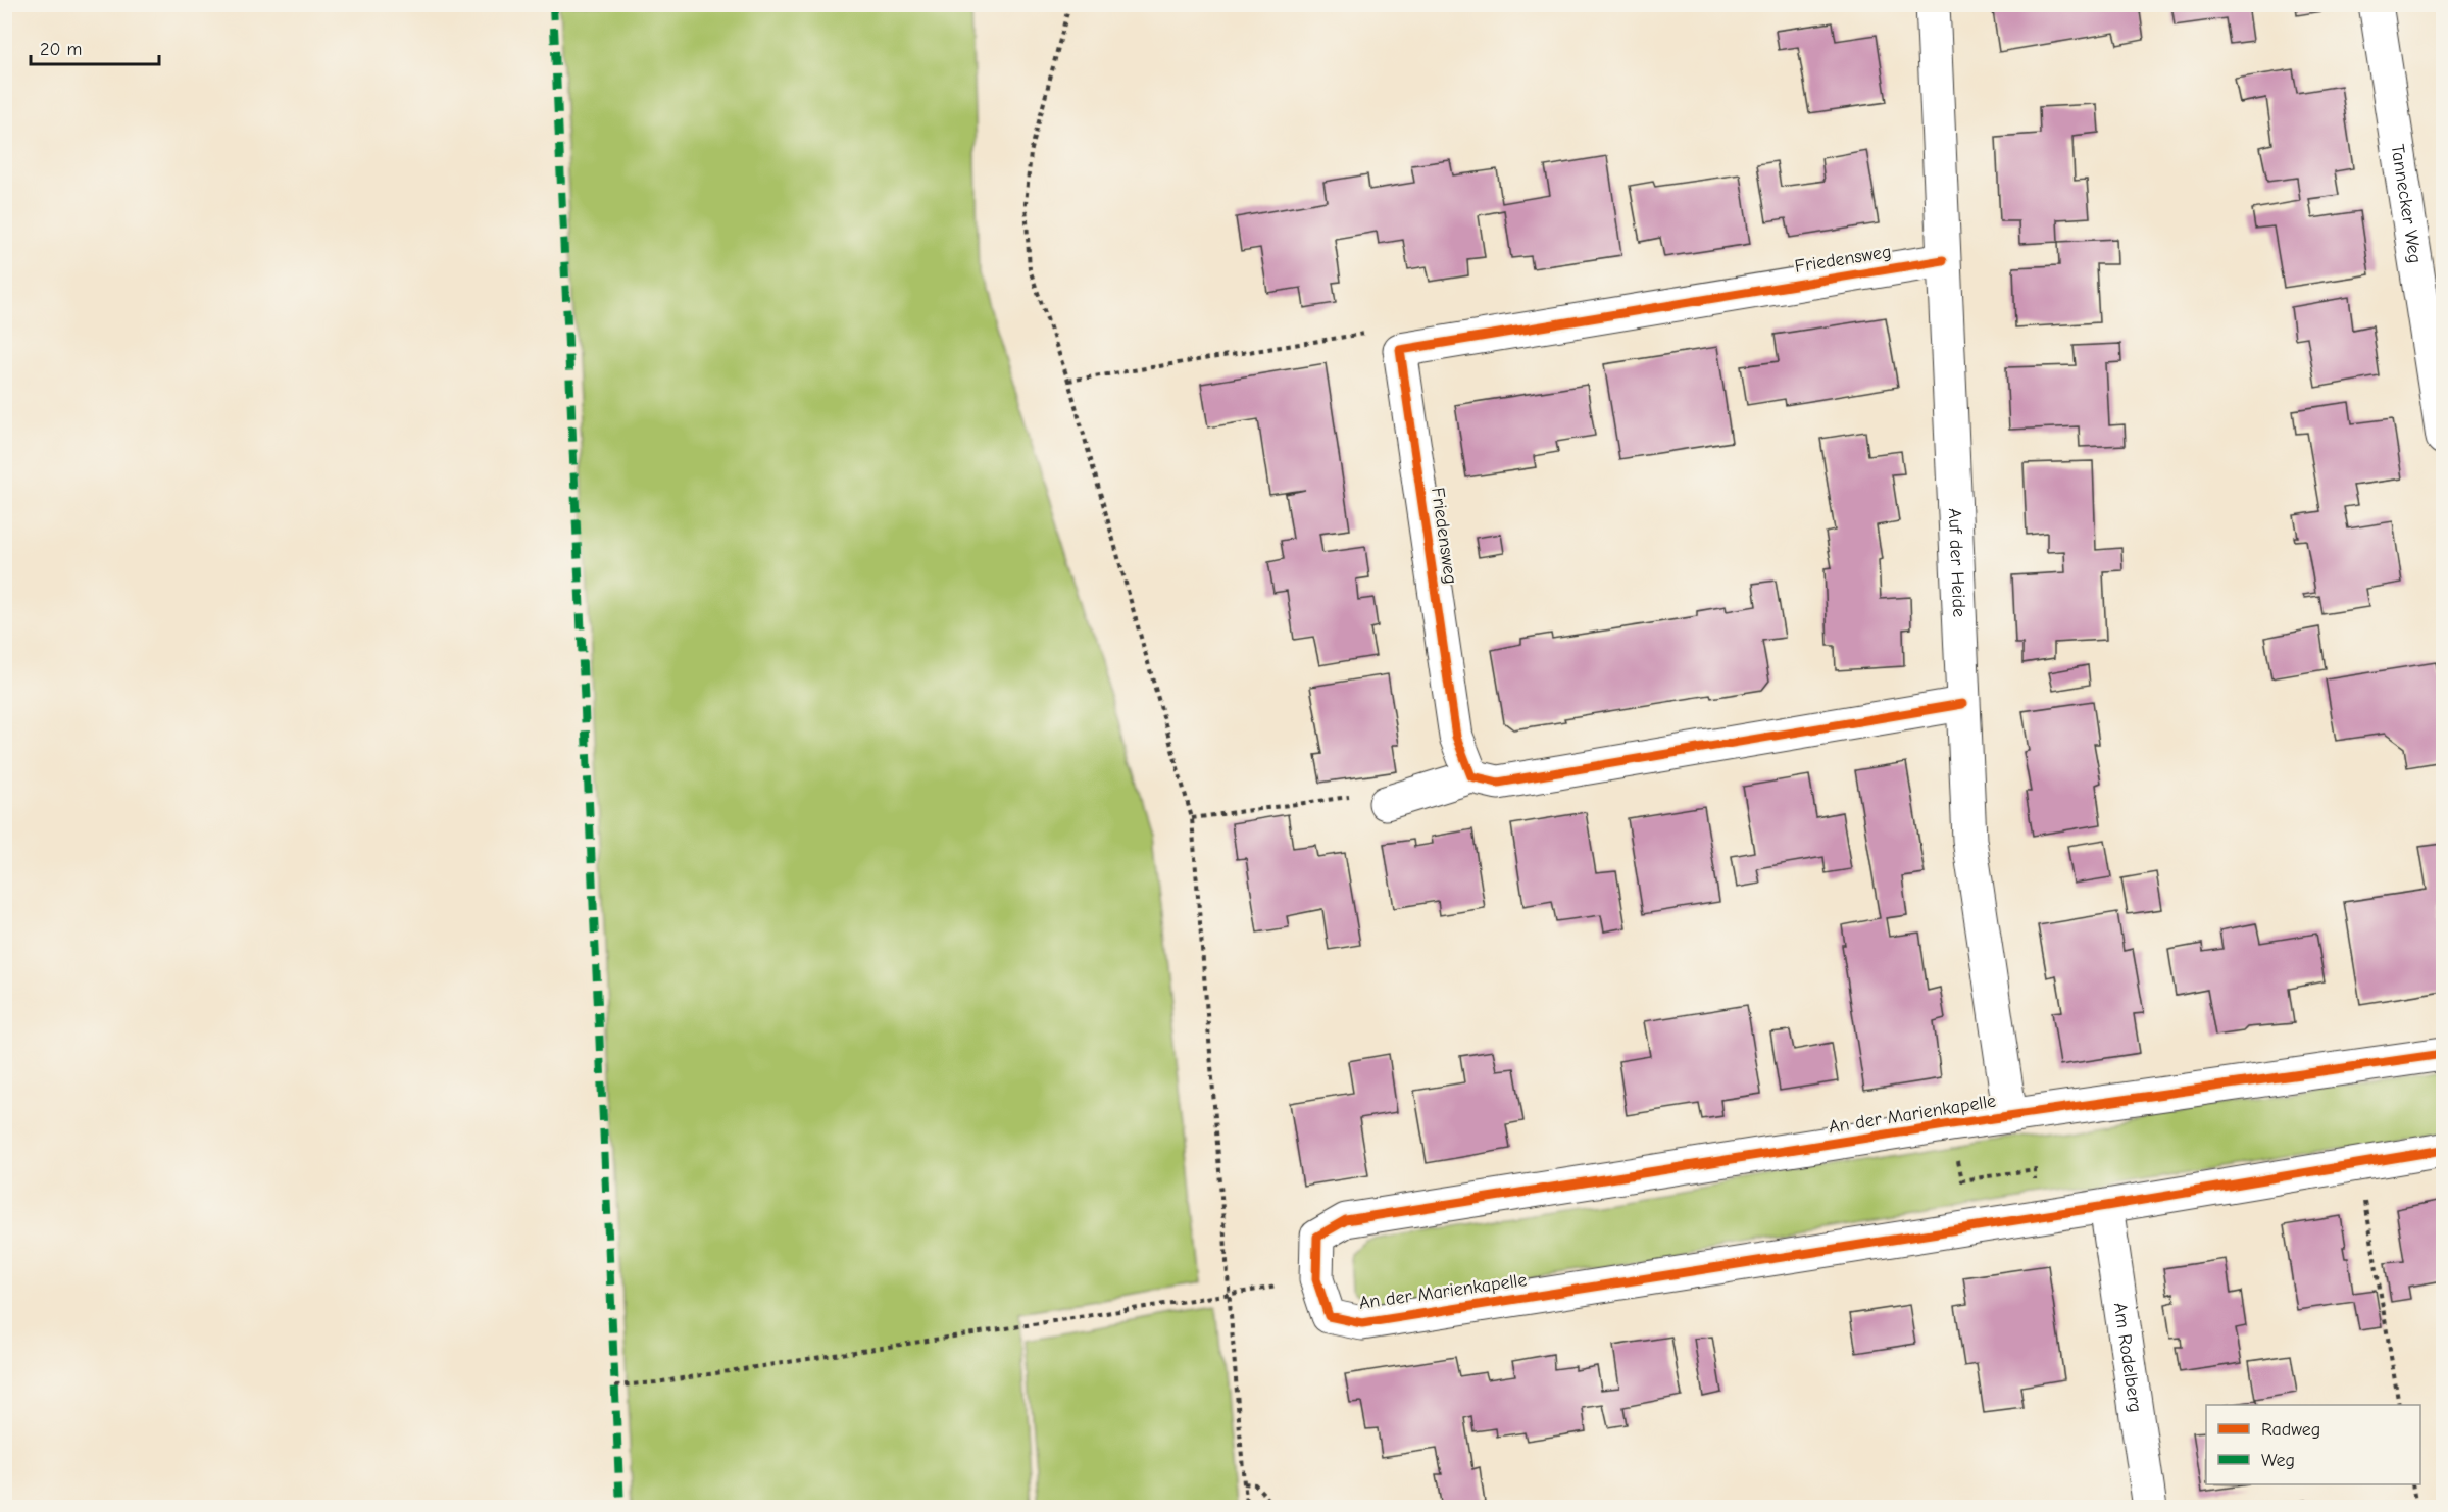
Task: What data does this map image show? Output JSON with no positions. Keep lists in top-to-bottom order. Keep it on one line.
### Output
{"streets":{"street":["Tannecker Weg","Friedensweg","Auf der Heide","An der Marienkapelle","Am Rodelberg"]},"crossings":[["Friedensweg","Auf der Heide"],["Auf der Heide","An der Marienkapelle"],["An der Marienkapelle","Am Rodelberg"]],"legend":["Radweg","Weg"],"scale_bar":"20 m"}
